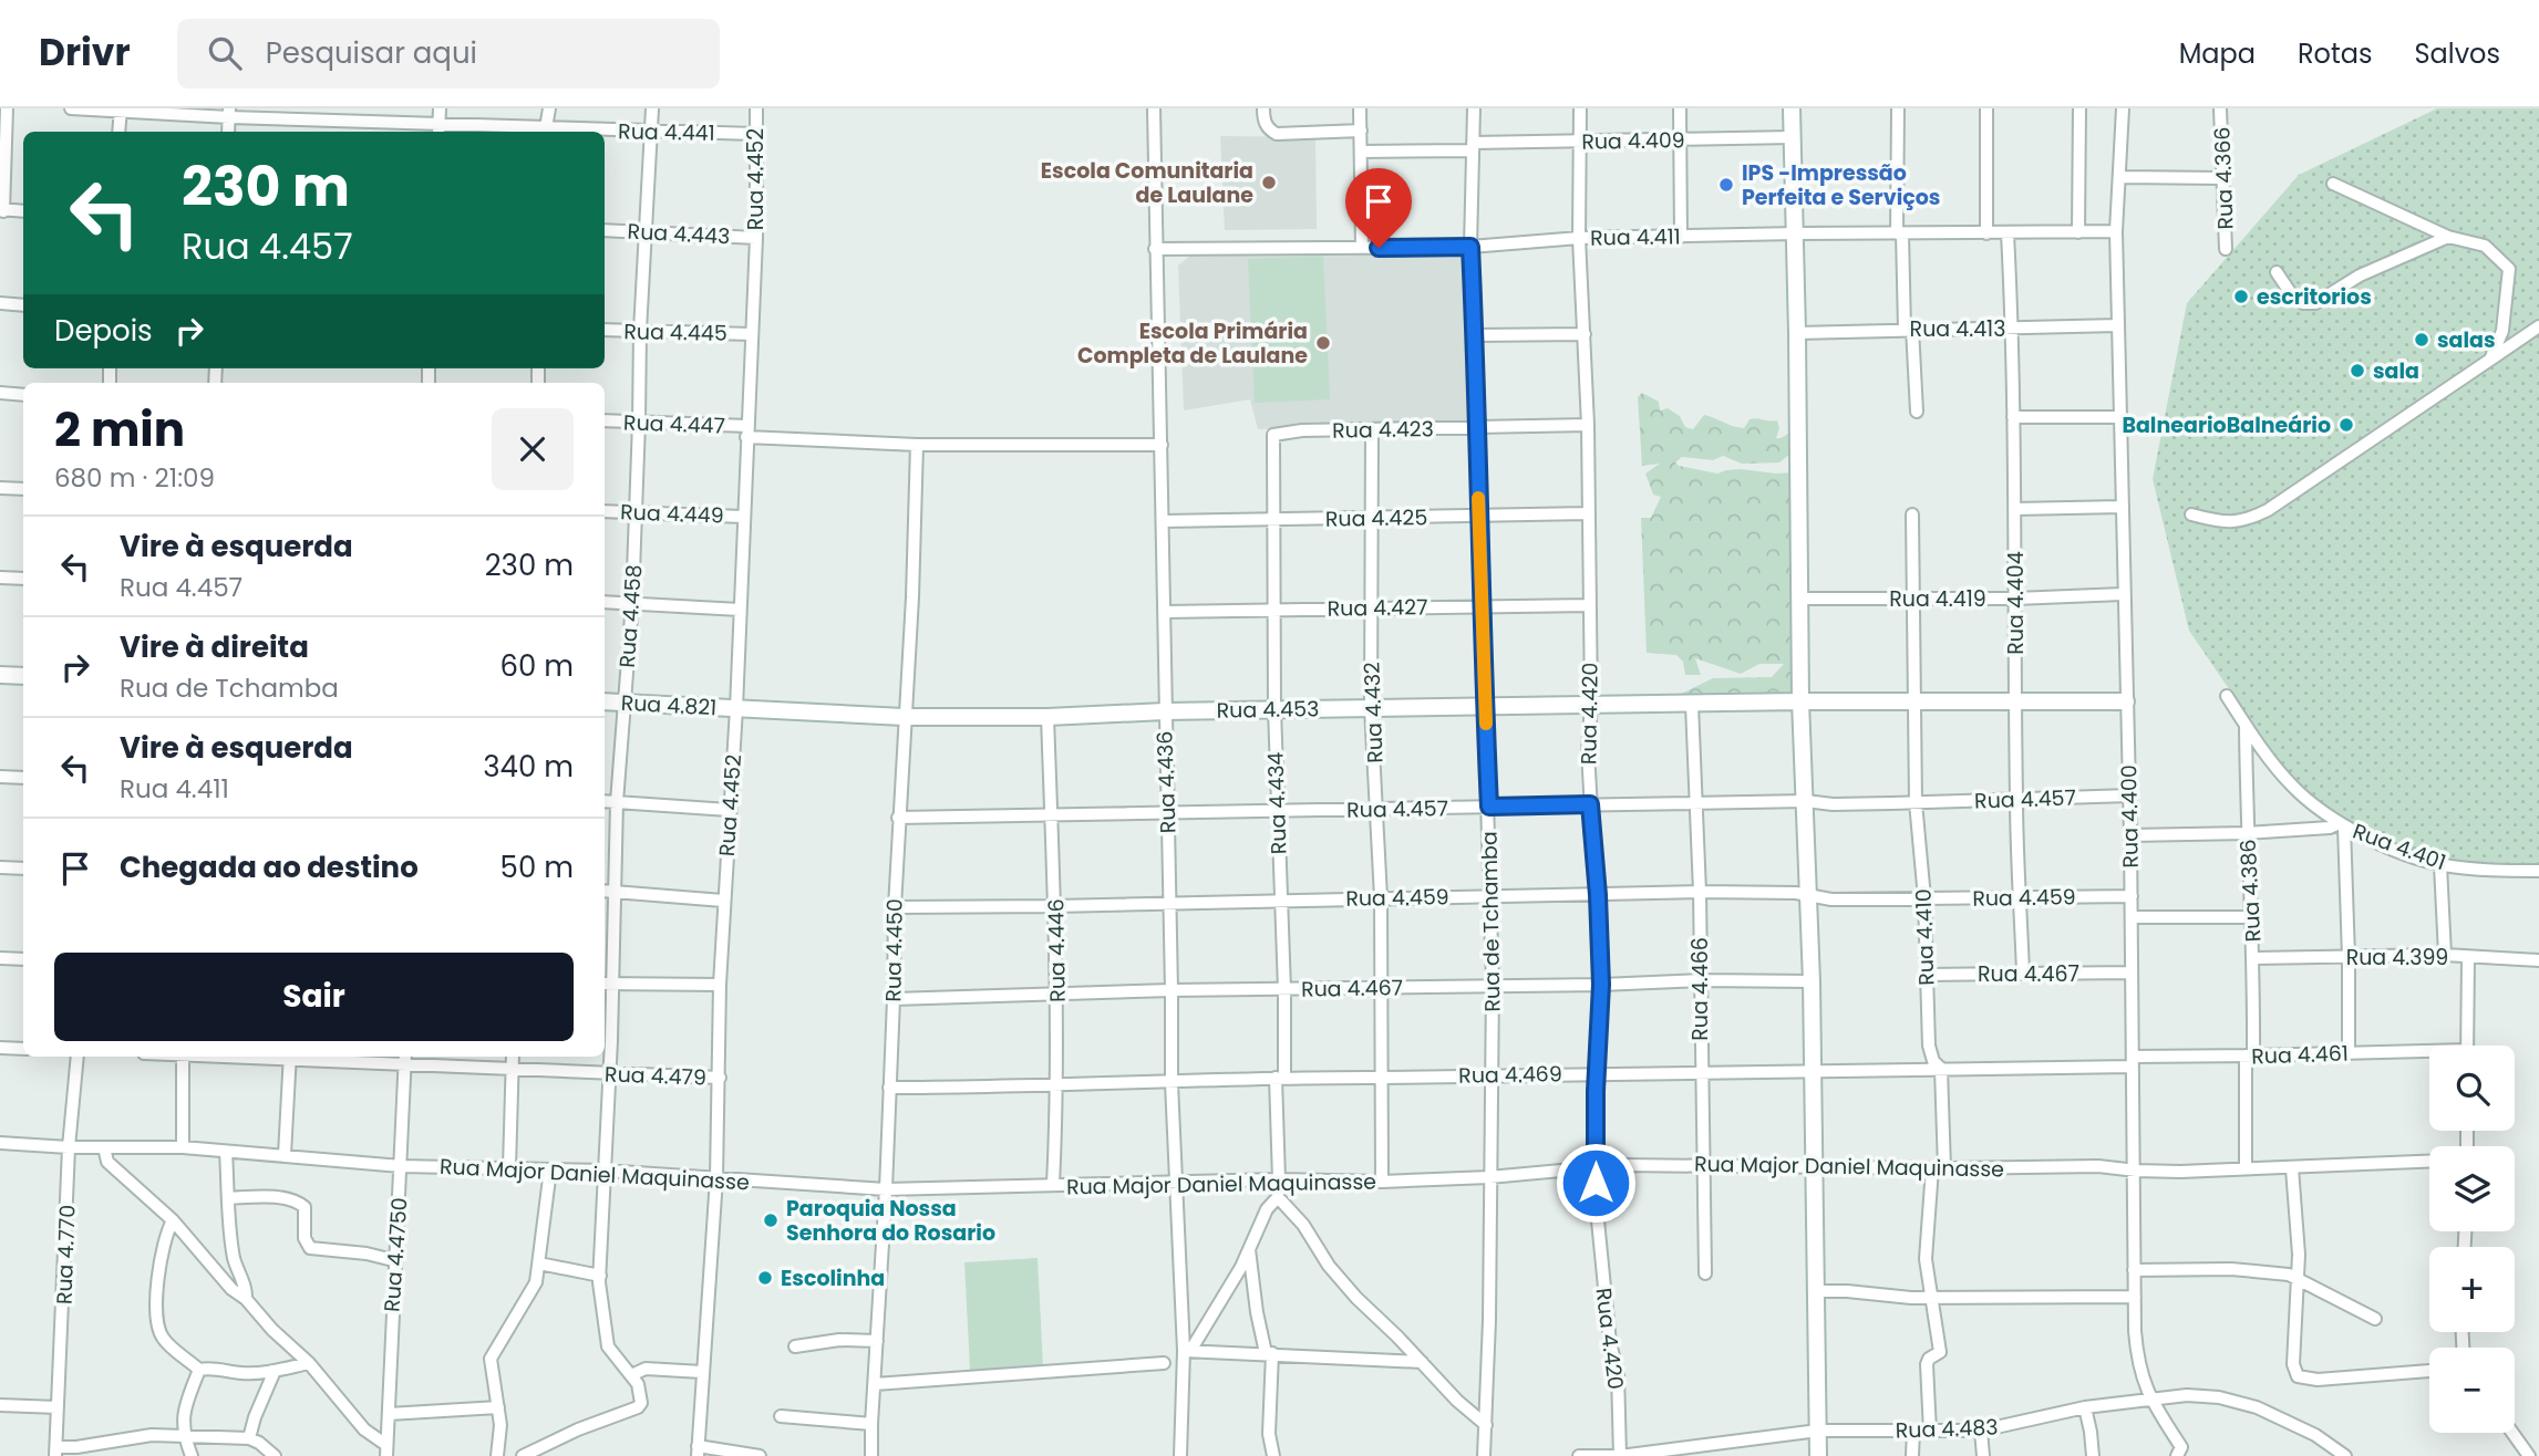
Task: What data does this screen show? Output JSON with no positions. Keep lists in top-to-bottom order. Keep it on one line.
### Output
{"streets":{"street":["Rua 4.441","Rua 4.409","Rua 4.366","Rua 4.452","Rua 4.443","Rua 4.411","Rua 4.413","Rua 4.445","Rua 4.447","Rua 4.423","Rua 4.449","Rua 4.425","Rua 4.419","Rua 4.404","Rua 4.427","Rua 4.458","Rua 4.821","Rua 4.453","Rua 4.432","Rua 4.420","Rua 4.436","Rua 4.457","Rua 4.434","Rua 4.400","Rua 4.401","Rua 4.386","Rua 4.459","Rua de Tchamba","Rua 4.410","Rua 4.450","Rua 4.446","Rua 4.399","Rua 4.467","Rua 4.466","Rua 4.461","Rua 4.469","Rua 4.479","Rua Major Daniel Maquinasse","Rua 4.770","Rua 4.4750","Rua 4.483"]},"crossings":[["Rua 4.441","Rua 4.452"],["Rua 4.441","Rua 4.458"],["Rua 4.409","Rua 4.420"],["Rua 4.409","Rua de Tchamba"],["Rua 4.452","Rua 4.443"],["Rua 4.452","Rua 4.445"],["Rua 4.452","Rua 4.447"],["Rua 4.452","Rua 4.449"],["Rua 4.452","Rua 4.821"],["Rua 4.452","Rua 4.453"],["Rua 4.452","Rua 4.479"],["Rua 4.452","Rua Major Daniel Maquinasse"],["Rua 4.443","Rua 4.458"],["Rua 4.411","Rua 4.404"],["Rua 4.411","Rua 4.420"],["Rua 4.411","Rua 4.436"],["Rua 4.411","Rua 4.400"],["Rua 4.411","Rua de Tchamba"],["Rua 4.413","Rua 4.404"],["Rua 4.413","Rua 4.400"],["Rua 4.445","Rua 4.458"],["Rua 4.447","Rua 4.458"],["Rua 4.447","Rua 4.436"],["Rua 4.447","Rua 4.450"],["Rua 4.423","Rua 4.432"],["Rua 4.423","Rua 4.420"],["Rua 4.423","Rua 4.434"],["Rua 4.423","Rua de Tchamba"],["Rua 4.449","Rua 4.458"],["Rua 4.425","Rua 4.432"],["Rua 4.425","Rua 4.420"],["Rua 4.425","Rua 4.436"],["Rua 4.425","Rua 4.434"],["Rua 4.425","Rua de Tchamba"],["Rua 4.419","Rua 4.404"],["Rua 4.419","Rua 4.400"],["Rua 4.419","Rua 4.410"],["Rua 4.404","Rua 4.453"],["Rua 4.404","Rua 4.457"],["Rua 4.404","Rua 4.459"],["Rua 4.404","Rua 4.467"],["Rua 4.427","Rua 4.432"],["Rua 4.427","Rua 4.420"],["Rua 4.427","Rua 4.436"],["Rua 4.427","Rua 4.434"],["Rua 4.427","Rua de Tchamba"],["Rua 4.458","Rua 4.821"],["Rua 4.458","Rua 4.479"],["Rua 4.458","Rua Major Daniel Maquinasse"],["Rua 4.821","Rua 4.453"],["Rua 4.453","Rua 4.432"],["Rua 4.453","Rua 4.420"],["Rua 4.453","Rua 4.436"],["Rua 4.453","Rua 4.434"],["Rua 4.453","Rua 4.400"],["Rua 4.453","Rua de Tchamba"],["Rua 4.453","Rua 4.410"],["Rua 4.453","Rua 4.450"],["Rua 4.453","Rua 4.446"],["Rua 4.453","Rua 4.466"],["Rua 4.432","Rua 4.457"],["Rua 4.432","Rua 4.459"],["Rua 4.432","Rua 4.467"],["Rua 4.432","Rua 4.469"],["Rua 4.432","Rua Major Daniel Maquinasse"],["Rua 4.420","Rua 4.457"],["Rua 4.420","Rua 4.459"],["Rua 4.420","Rua 4.467"],["Rua 4.420","Rua 4.469"],["Rua 4.420","Rua Major Daniel Maquinasse"],["Rua 4.420","Rua 4.483"],["Rua 4.436","Rua 4.457"],["Rua 4.436","Rua 4.459"],["Rua 4.436","Rua 4.467"],["Rua 4.436","Rua 4.469"],["Rua 4.436","Rua Major Daniel Maquinasse"],["Rua 4.457","Rua 4.434"],["Rua 4.457","Rua 4.400"],["Rua 4.457","Rua de Tchamba"],["Rua 4.457","Rua 4.410"],["Rua 4.457","Rua 4.450"],["Rua 4.457","Rua 4.446"],["Rua 4.457","Rua 4.466"],["Rua 4.434","Rua 4.459"],["Rua 4.434","Rua 4.467"],["Rua 4.434","Rua 4.469"],["Rua 4.434","Rua Major Daniel Maquinasse"],["Rua 4.400","Rua 4.459"],["Rua 4.400","Rua 4.467"],["Rua 4.400","Rua 4.461"],["Rua 4.400","Rua 4.469"],["Rua 4.400","Rua Major Daniel Maquinasse"],["Rua 4.400","Rua 4.483"],["Rua 4.401","Rua 4.386"],["Rua 4.386","Rua 4.399"],["Rua 4.386","Rua 4.461"],["Rua 4.386","Rua Major Daniel Maquinasse"],["Rua 4.459","Rua de Tchamba"],["Rua 4.459","Rua 4.410"],["Rua 4.459","Rua 4.450"],["Rua 4.459","Rua 4.446"],["Rua 4.459","Rua 4.466"],["Rua de Tchamba","Rua 4.467"],["Rua de Tchamba","Rua 4.469"],["Rua de Tchamba","Rua Major Daniel Maquinasse"],["Rua 4.410","Rua 4.467"],["Rua 4.410","Rua 4.469"],["Rua 4.410","Rua Major Daniel Maquinasse"],["Rua 4.410","Rua 4.483"],["Rua 4.450","Rua 4.467"],["Rua 4.450","Rua 4.469"],["Rua 4.450","Rua Major Daniel Maquinasse"],["Rua 4.446","Rua 4.467"],["Rua 4.446","Rua 4.469"],["Rua 4.446","Rua Major Daniel Maquinasse"],["Rua 4.467","Rua 4.466"],["Rua 4.466","Rua 4.469"],["Rua 4.466","Rua Major Daniel Maquinasse"],["Rua 4.461","Rua 4.469"],["Rua 4.479","Rua 4.4750"],["Rua Major Daniel Maquinasse","Rua 4.770"],["Rua Major Daniel Maquinasse","Rua 4.4750"]],"places":["Escola Comunitaria de Laulane","IPS -Impressão Perfeita e Serviços","escritorios","salas","Escola Primária Completa de Laulane","sala","BalnearioBalneário","Paroquia Nossa Senhora do Rosario","Escolinha"],"page":{"header":"Drivr","search":"Pesquisar aqui","nav":["Mapa","Rotas","Salvos"],"turn":["230 m","Rua 4.457"],"then":"Depois","heading":["2 min","680 m · 21:09"],"list":[{"name":"Vire à esquerda","note":"Rua 4.457","value":"230 m"},{"name":"Vire à direita","note":"Rua de Tchamba","value":"60 m"},{"name":"Vire à esquerda","note":"Rua 4.411","value":"340 m"},{"name":"Chegada ao destino","value":"50 m"}],"buttons":"Sair","map_buttons":["+","−"]}}
